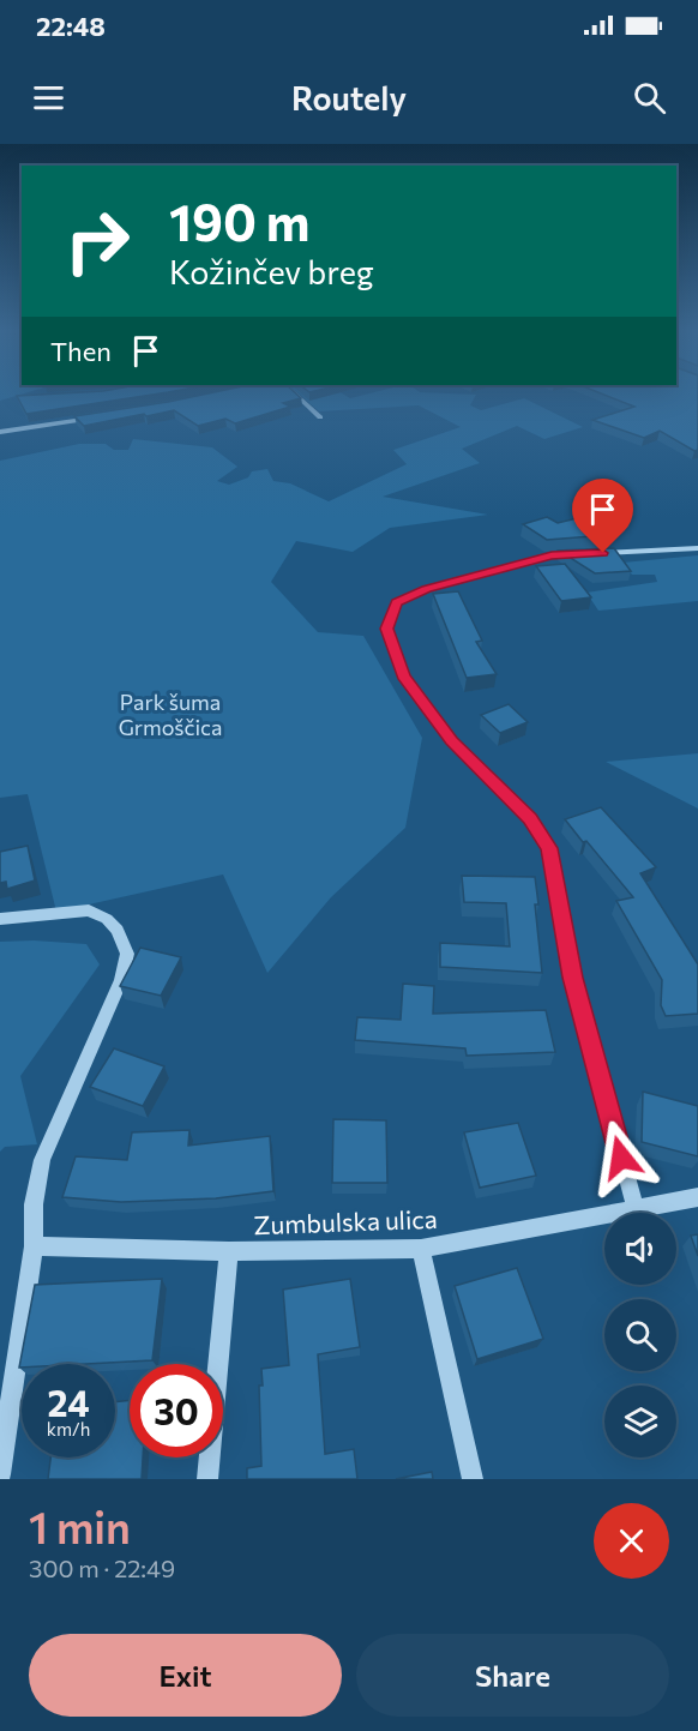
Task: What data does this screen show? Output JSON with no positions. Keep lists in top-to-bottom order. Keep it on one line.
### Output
{"streets":{"street":["Zumbulska ulica"]},"parks":["Park šuma Grmoščica"],"page":{"status":"22:48","header":"Routely","turn":["190 m","Kožinčev breg"],"then":"Then","speed":"24 km/h","limit":"30","heading":["1 min","300 m · 22:49"],"buttons":["Exit","Share"]}}
